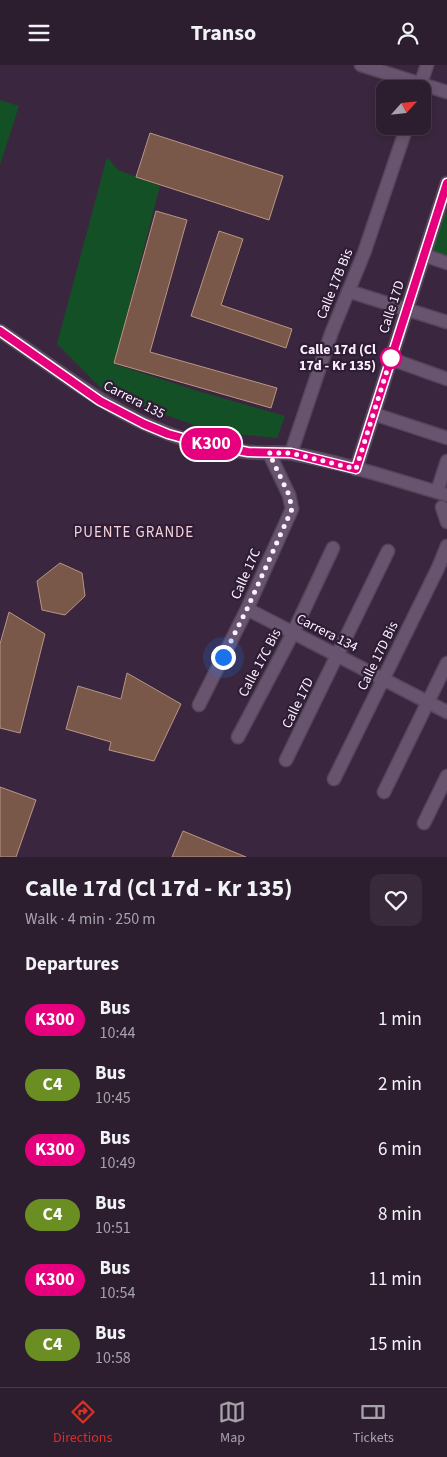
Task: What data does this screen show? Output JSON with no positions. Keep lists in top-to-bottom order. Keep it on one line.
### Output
{"streets":{"street":["Calle 17B Bis","Calle 17D","Carrera 135","Calle 17C","Carrera 134","Calle 17D Bis","Calle 17C Bis"]},"crossings":[["Calle 17B Bis","Carrera 135"],["Calle 17D","Carrera 135"],["Calle 17D","Carrera 134"],["Carrera 135","Calle 17C"],["Calle 17C","Carrera 134"],["Carrera 134","Calle 17D Bis"],["Carrera 134","Calle 17C Bis"]],"districts":["PUENTE GRANDE"],"places":["Calle 17d (Cl 17d - Kr 135)"],"lines":["bus line K300"],"north":"top right","page":{"header":"Transo","on_map":"K300","heading":[["Calle 17d (Cl 17d - Kr 135)","Walk · 4 min · 250 m"],"Departures"],"list":[{"mark":"K300","name":"Bus","note":"10:44","value":"1 min"},{"mark":"C4","name":"Bus","note":"10:45","value":"2 min"},{"mark":"K300","name":"Bus","note":"10:49","value":"6 min"},{"mark":"C4","name":"Bus","note":"10:51","value":"8 min"},{"mark":"K300","name":"Bus","note":"10:54","value":"11 min"},{"mark":"C4","name":"Bus","note":"10:58","value":"15 min"}],"tabs":["Directions","Map","Tickets"]}}
